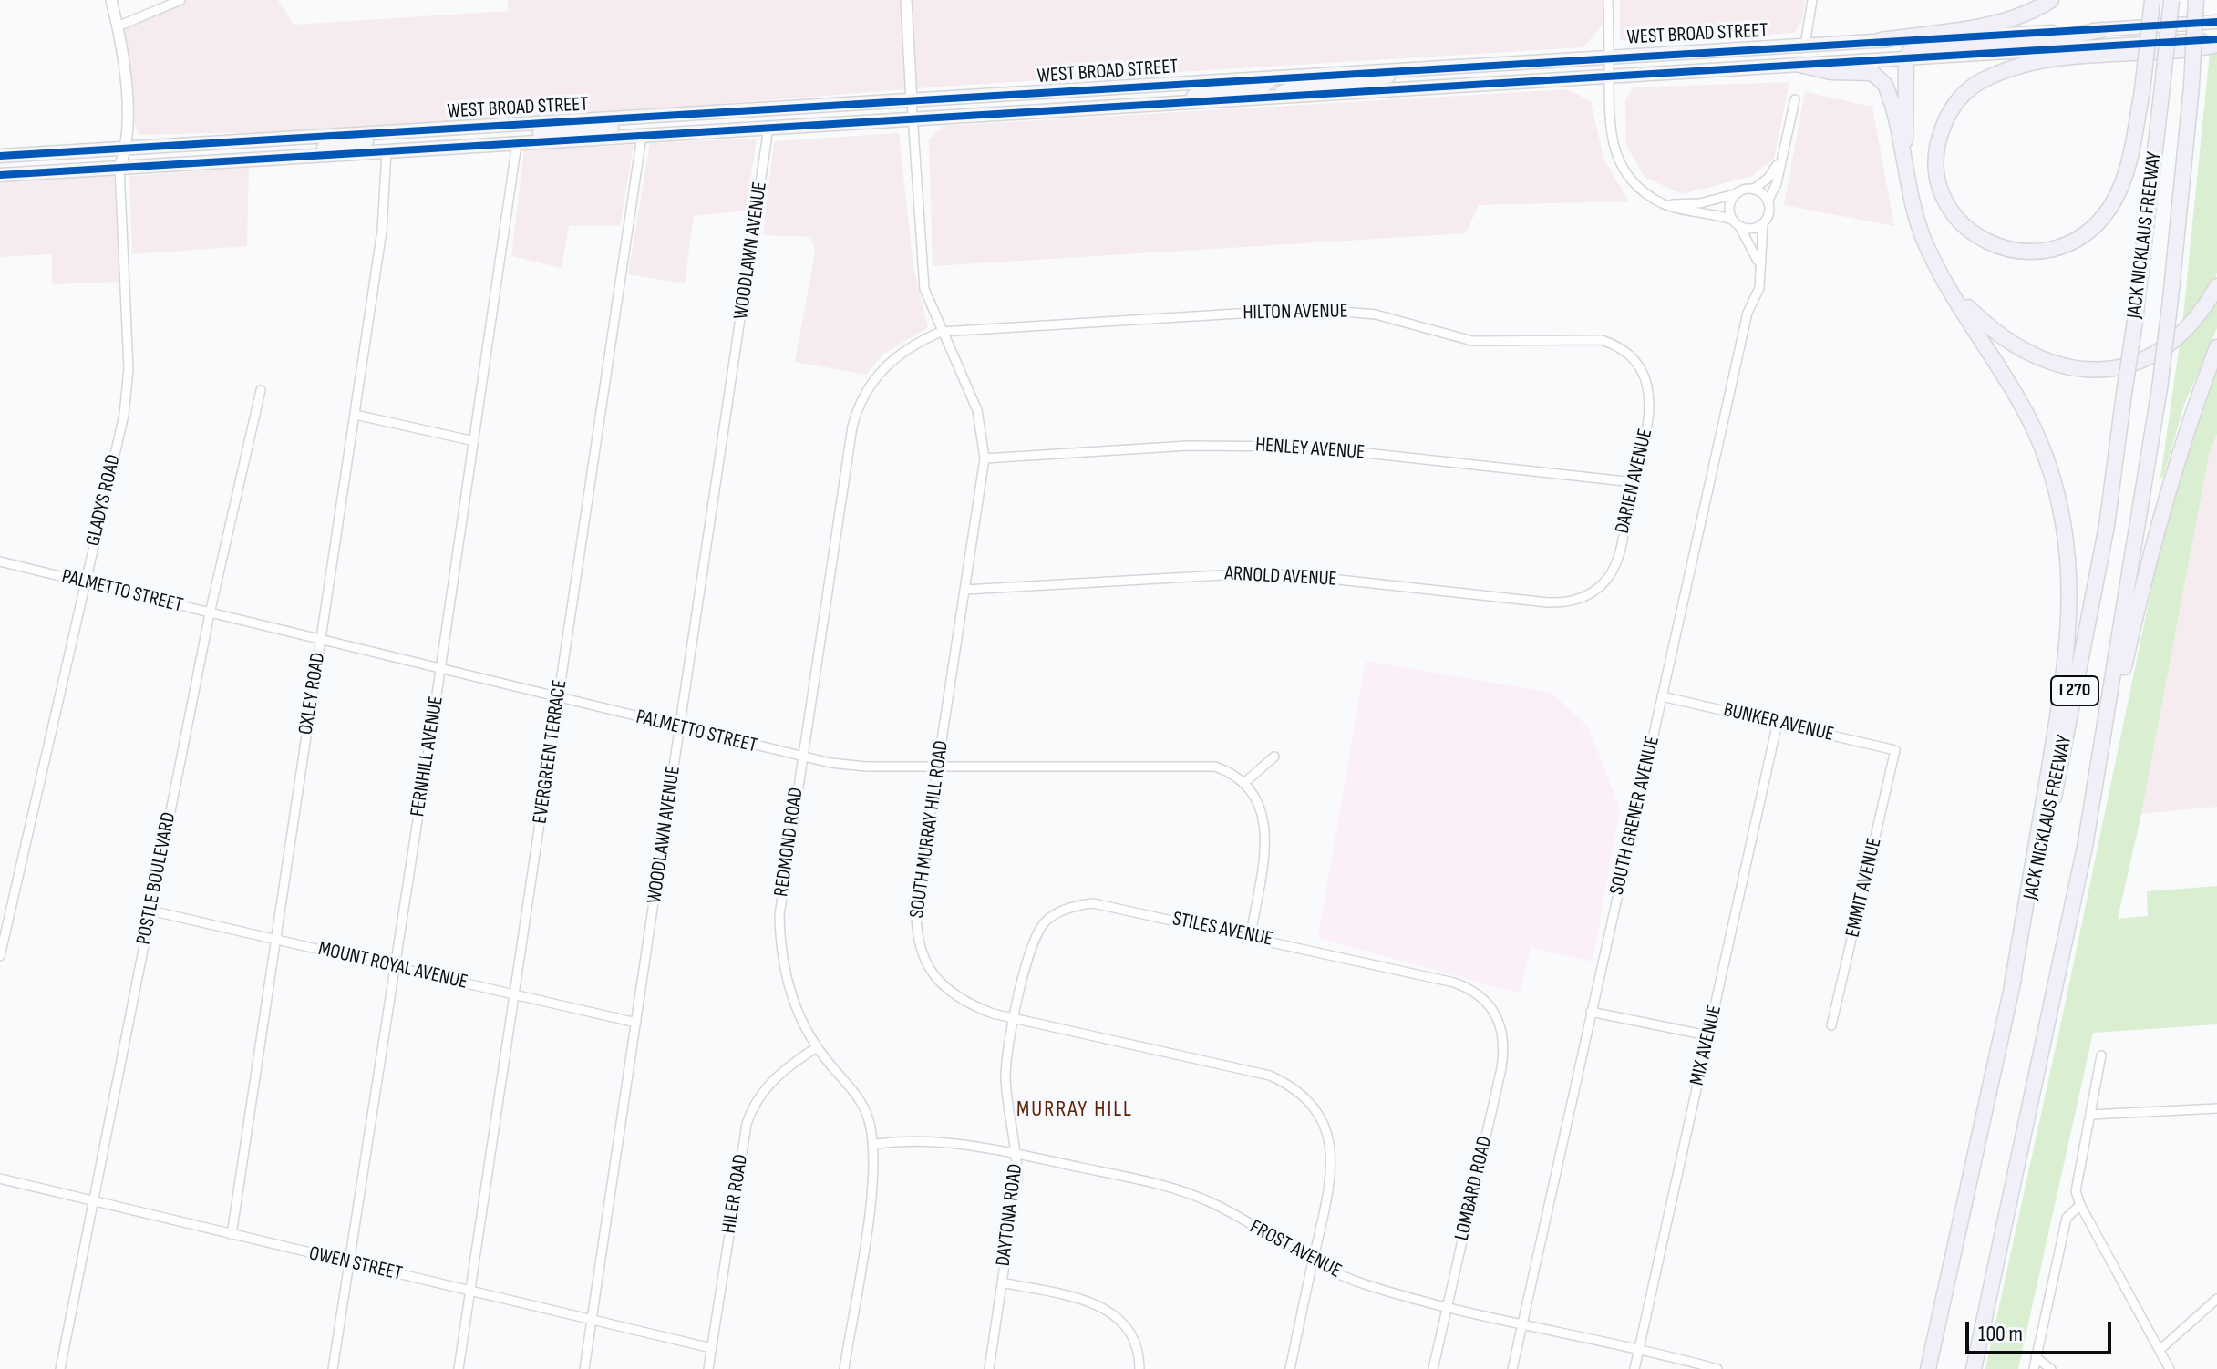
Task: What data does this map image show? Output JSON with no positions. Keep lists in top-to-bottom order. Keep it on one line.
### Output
{"streets":{"highway":["JACK NICKLAUS FREEWAY","I 270"],"main road":["WEST BROAD STREET"],"street":["WOODLAWN AVENUE","HILTON AVENUE","HENLEY AVENUE","DARIEN AVENUE","GLADYS ROAD","ARNOLD AVENUE","PALMETTO STREET","OXLEY ROAD","BUNKER AVENUE","EVERGREEN TERRACE","FERNHILL AVENUE","SOUTH GRENER AVENUE","SOUTH MURRAY HILL ROAD","REDMOND ROAD","POSTLE BOULEVARD","EMMIT AVENUE","STILES AVENUE","MOUNT ROYAL AVENUE","MIX AVENUE","LOMBARD ROAD","HILER ROAD","DAYTONA ROAD","FROST AVENUE","OWEN STREET"]},"crossings":[["WEST BROAD STREET","WOODLAWN AVENUE"],["WEST BROAD STREET","GLADYS ROAD"],["WEST BROAD STREET","OXLEY ROAD"],["WEST BROAD STREET","EVERGREEN TERRACE"],["WEST BROAD STREET","FERNHILL AVENUE"],["WEST BROAD STREET","SOUTH MURRAY HILL ROAD"],["WOODLAWN AVENUE","PALMETTO STREET"],["WOODLAWN AVENUE","MOUNT ROYAL AVENUE"],["WOODLAWN AVENUE","OWEN STREET"],["HILTON AVENUE","DARIEN AVENUE"],["HILTON AVENUE","SOUTH MURRAY HILL ROAD"],["HILTON AVENUE","REDMOND ROAD"],["HENLEY AVENUE","DARIEN AVENUE"],["HENLEY AVENUE","SOUTH MURRAY HILL ROAD"],["DARIEN AVENUE","ARNOLD AVENUE"],["GLADYS ROAD","PALMETTO STREET"],["ARNOLD AVENUE","SOUTH MURRAY HILL ROAD"],["PALMETTO STREET","OXLEY ROAD"],["PALMETTO STREET","EVERGREEN TERRACE"],["PALMETTO STREET","FERNHILL AVENUE"],["PALMETTO STREET","SOUTH MURRAY HILL ROAD"],["PALMETTO STREET","REDMOND ROAD"],["PALMETTO STREET","POSTLE BOULEVARD"],["OXLEY ROAD","MOUNT ROYAL AVENUE"],["OXLEY ROAD","OWEN STREET"],["BUNKER AVENUE","SOUTH GRENER AVENUE"],["BUNKER AVENUE","EMMIT AVENUE"],["BUNKER AVENUE","MIX AVENUE"],["EVERGREEN TERRACE","MOUNT ROYAL AVENUE"],["EVERGREEN TERRACE","OWEN STREET"],["FERNHILL AVENUE","MOUNT ROYAL AVENUE"],["FERNHILL AVENUE","OWEN STREET"],["SOUTH GRENER AVENUE","FROST AVENUE"],["SOUTH MURRAY HILL ROAD","REDMOND ROAD"],["SOUTH MURRAY HILL ROAD","STILES AVENUE"],["SOUTH MURRAY HILL ROAD","DAYTONA ROAD"],["SOUTH MURRAY HILL ROAD","FROST AVENUE"],["REDMOND ROAD","HILER ROAD"],["REDMOND ROAD","FROST AVENUE"],["POSTLE BOULEVARD","MOUNT ROYAL AVENUE"],["POSTLE BOULEVARD","OWEN STREET"],["STILES AVENUE","LOMBARD ROAD"],["STILES AVENUE","DAYTONA ROAD"],["MIX AVENUE","FROST AVENUE"],["LOMBARD ROAD","FROST AVENUE"],["HILER ROAD","OWEN STREET"],["DAYTONA ROAD","FROST AVENUE"]],"districts":["MURRAY HILL"],"scale_bar":"100 m"}
